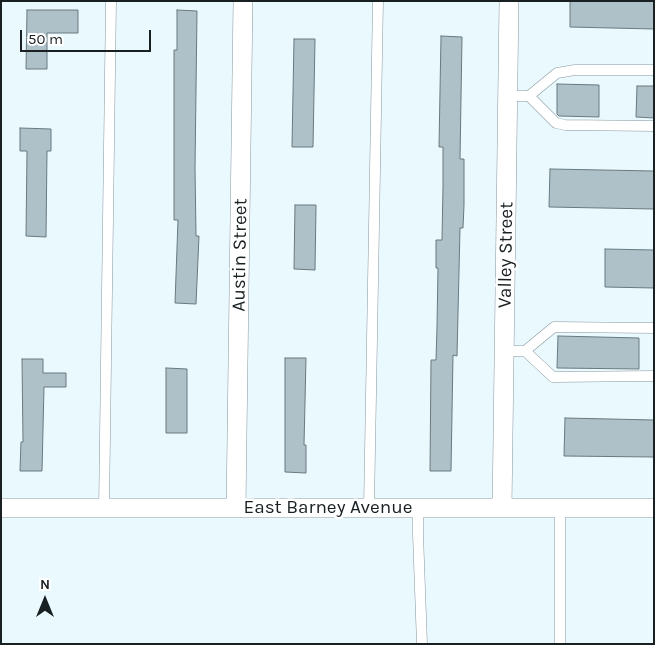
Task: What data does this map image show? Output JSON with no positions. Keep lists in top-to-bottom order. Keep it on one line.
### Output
{"streets":{"street":["Austin Street","Valley Street","East Barney Avenue"]},"crossings":[["Austin Street","East Barney Avenue"],["Valley Street","East Barney Avenue"]],"scale_bar":"50 m","north":"top"}
